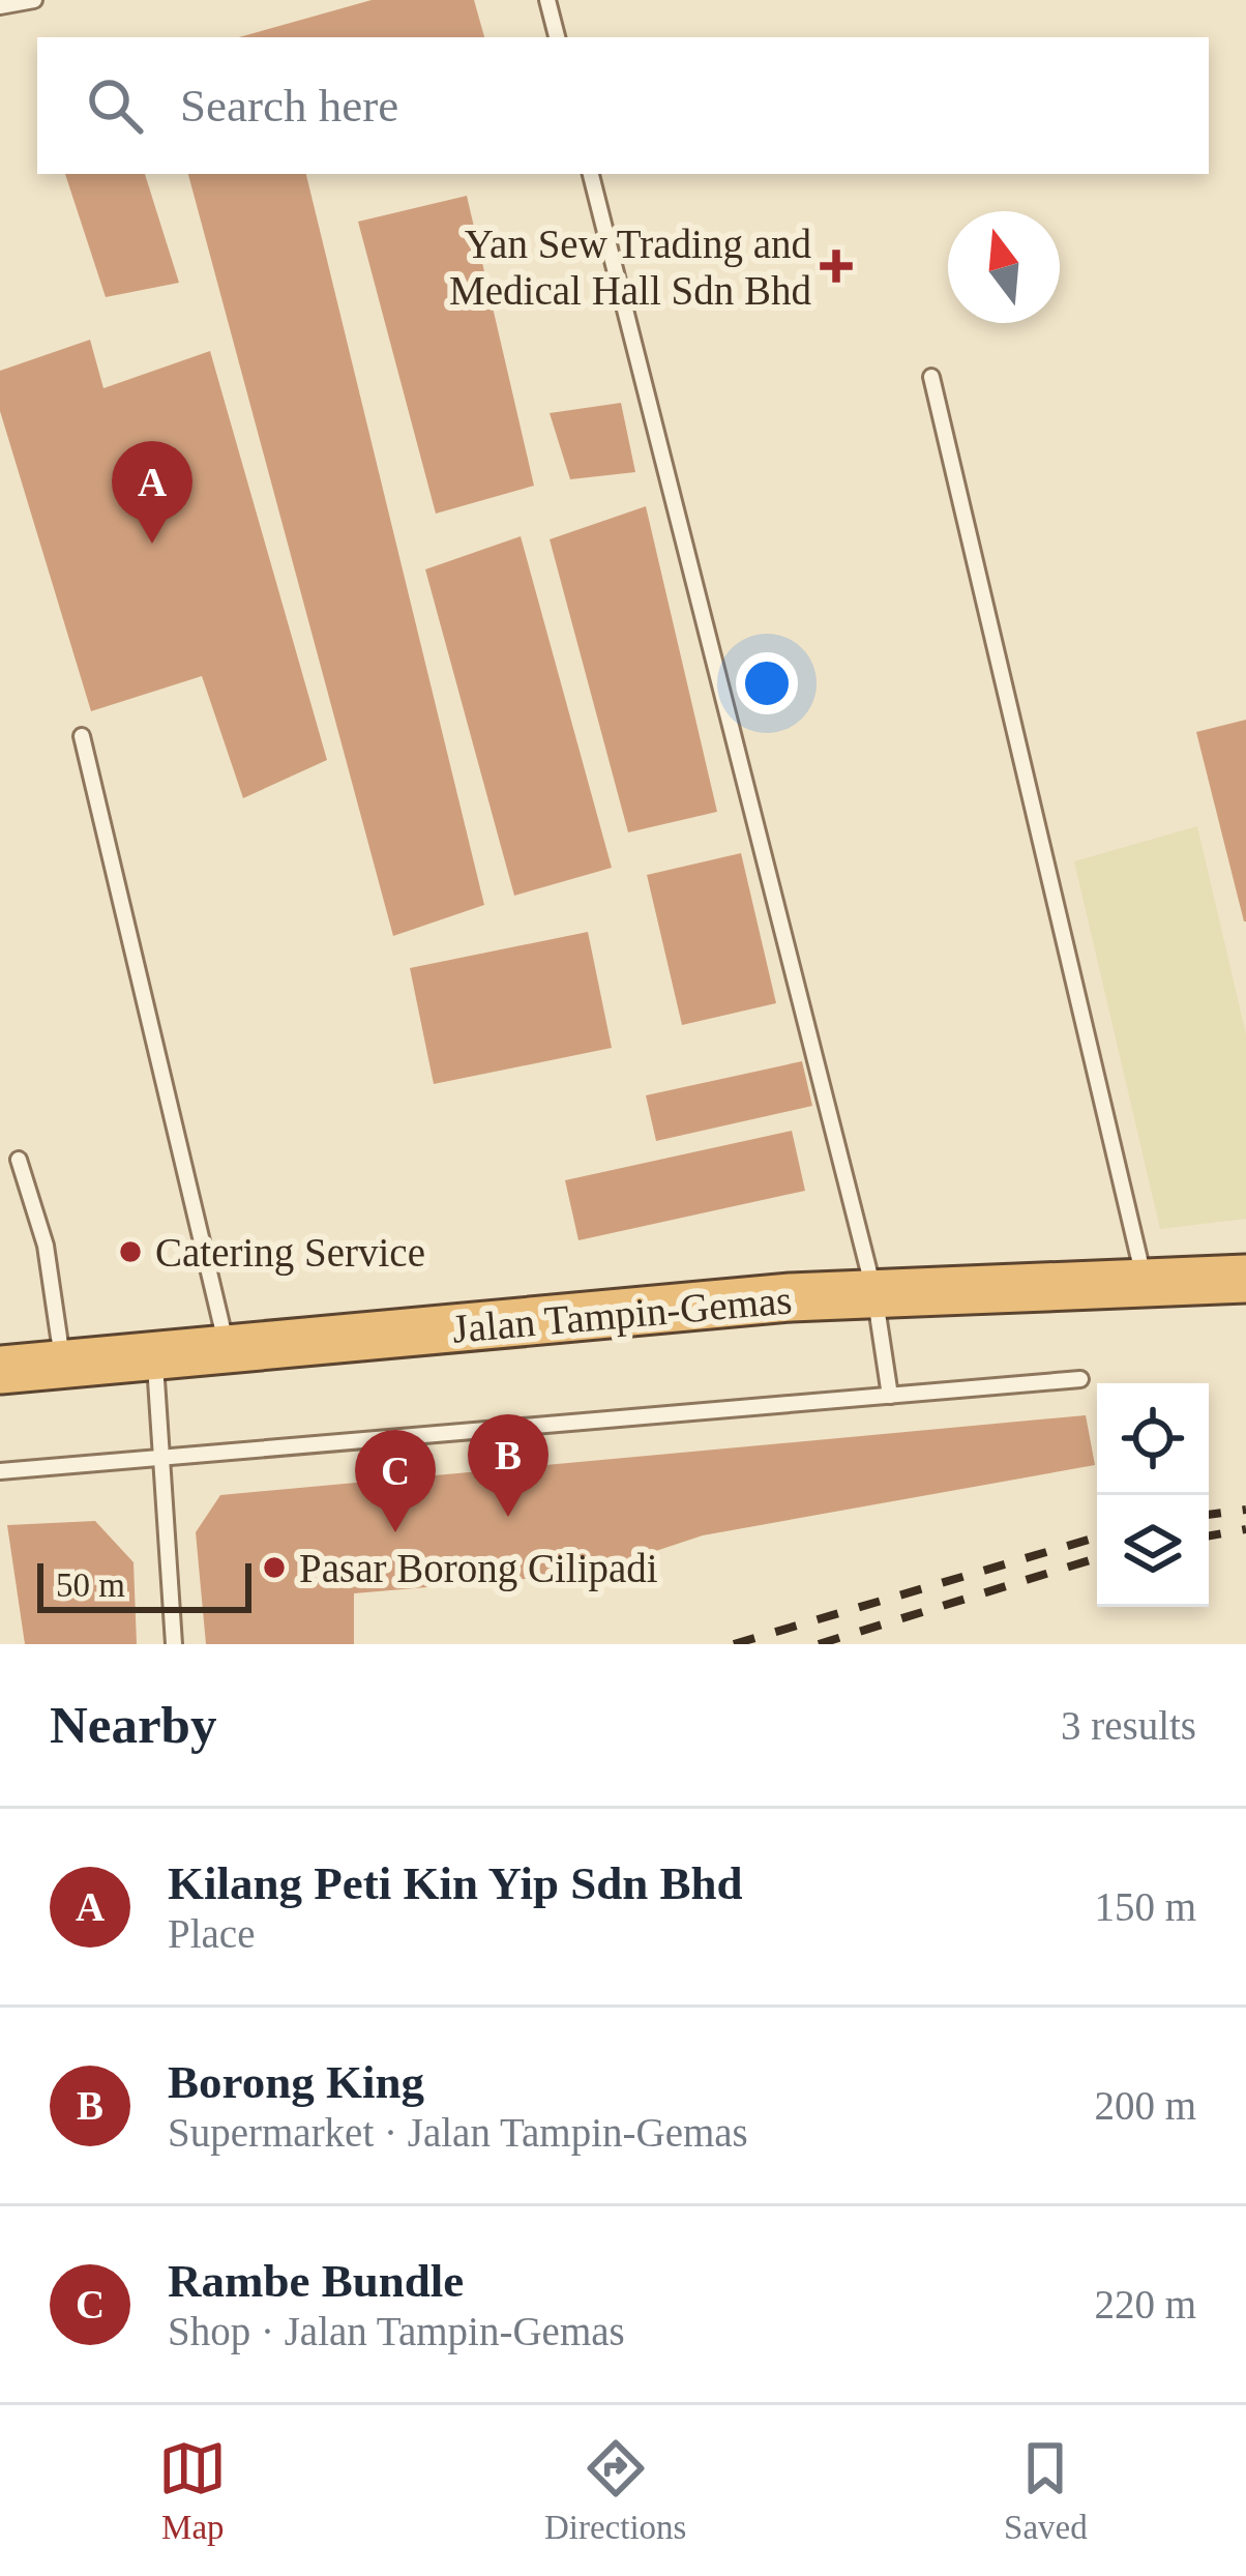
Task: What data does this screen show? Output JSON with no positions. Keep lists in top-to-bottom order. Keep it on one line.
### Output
{"streets":{"highway":["Jalan Tampin-Gemas"]},"places":{"health":["Yan Sew Trading and Medical Hall Sdn Bhd"],"other":["Catering Service","Pasar Borong Cilipadi"]},"scale_bar":"50 m","north":"top","page":{"search":"Search here","pins":["A","B","C"],"scale":"50 m","heading":["Nearby","3 results"],"list":[{"mark":"A","name":"Kilang Peti Kin Yip Sdn Bhd","note":"Place","value":"150 m"},{"mark":"B","name":"Borong King","note":"Supermarket · Jalan Tampin-Gemas","value":"200 m"},{"mark":"C","name":"Rambe Bundle","note":"Shop · Jalan Tampin-Gemas","value":"220 m"}],"nav":["Map","Directions","Saved"]}}
